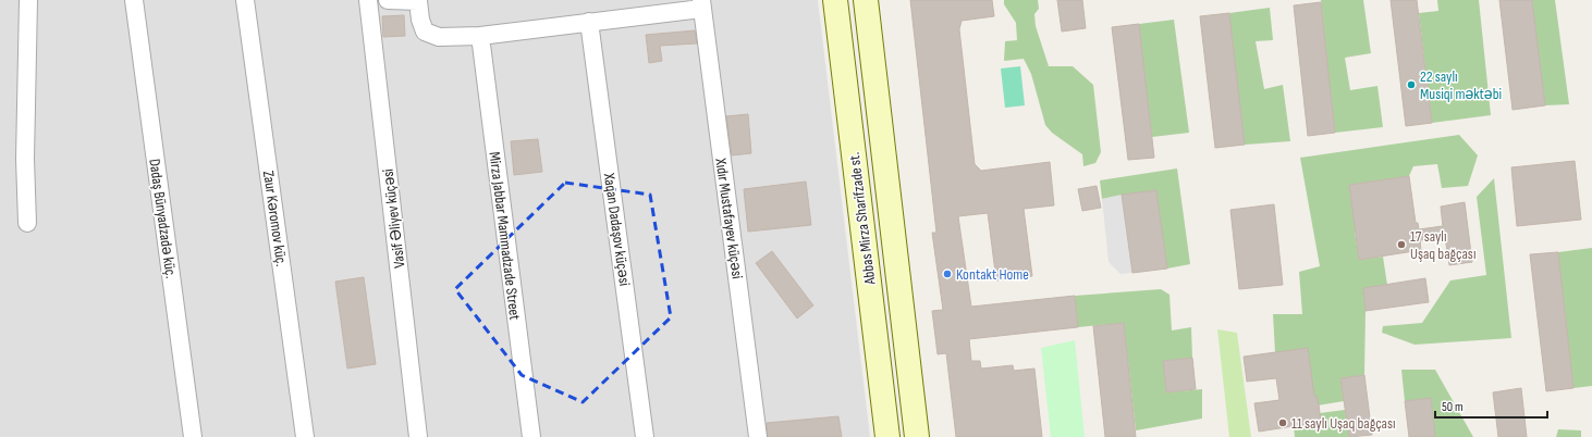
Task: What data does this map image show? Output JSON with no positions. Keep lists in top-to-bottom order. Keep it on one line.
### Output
{"streets":{"main road":["Abbas Mirza Sharifzade st."],"street":["Dadaş Bünyadzadə küç.","Zaur Kəromov küç.","Vasif Əliyev küçəsi","Xıdır Mustafayev küçəsi","Xaqan Dadaşov küçəsi","Mirza Jabbar Mammadzade Street"]},"places":["22 saylı Musiqi məktəbi","17 saylı Uşaq bağçası","Kontakt Home","11 saylı Uşaq bağçası"],"scale_bar":"50 m"}
